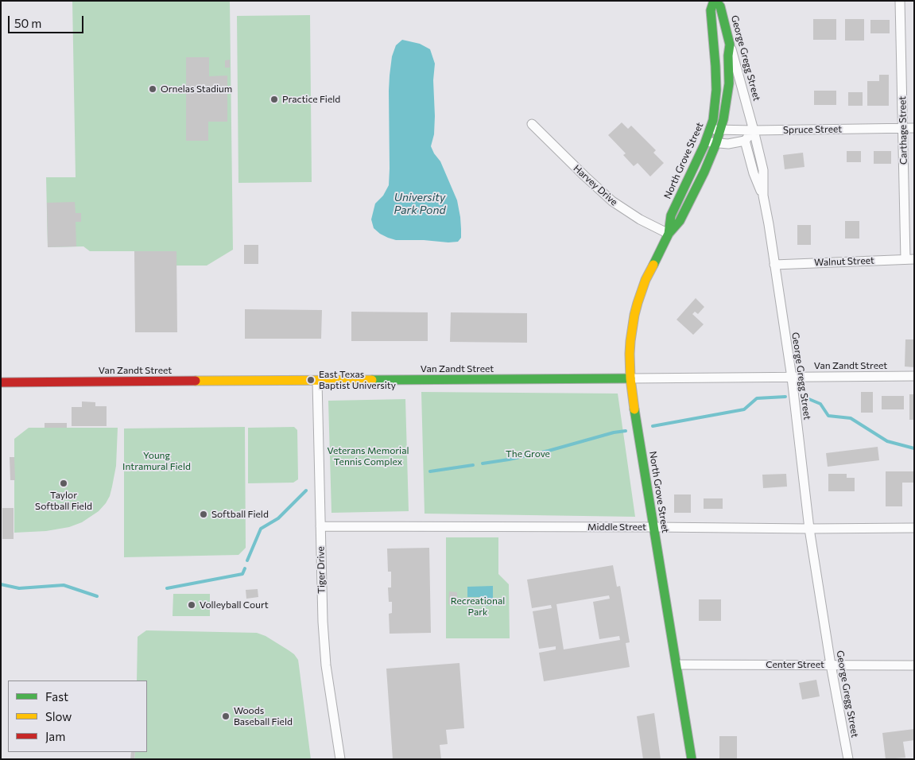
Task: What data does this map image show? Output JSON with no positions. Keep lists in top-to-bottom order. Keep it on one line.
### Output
{"streets":{"main road":["George Gregg Street","North Grove Street","Van Zandt Street"],"street":["Spruce Street","Carthage Street","Harvey Drive","Walnut Street","Middle Street","Tiger Drive","Center Street"]},"crossings":[["George Gregg Street","Spruce Street"],["George Gregg Street","North Grove Street"],["George Gregg Street","Walnut Street"],["George Gregg Street","Van Zandt Street"],["George Gregg Street","Middle Street"],["George Gregg Street","Center Street"],["Spruce Street","Carthage Street"],["Spruce Street","North Grove Street"],["Carthage Street","Walnut Street"],["North Grove Street","Harvey Drive"],["North Grove Street","Van Zandt Street"],["North Grove Street","Middle Street"],["North Grove Street","Center Street"],["Van Zandt Street","Tiger Drive"],["Middle Street","Tiger Drive"]],"water":["University Park Pond"],"parks":["Veterans Memorial Tennis Complex","The Grove","Young Intramural Field","Recreational Park"],"places":["Ornelas Stadium","Practice Field","East Texas Baptist University","Taylor Softball Field","Softball Field","Volleyball Court","Woods Baseball Field"],"legend":["Fast","Slow","Jam"],"scale_bar":"50 m"}
